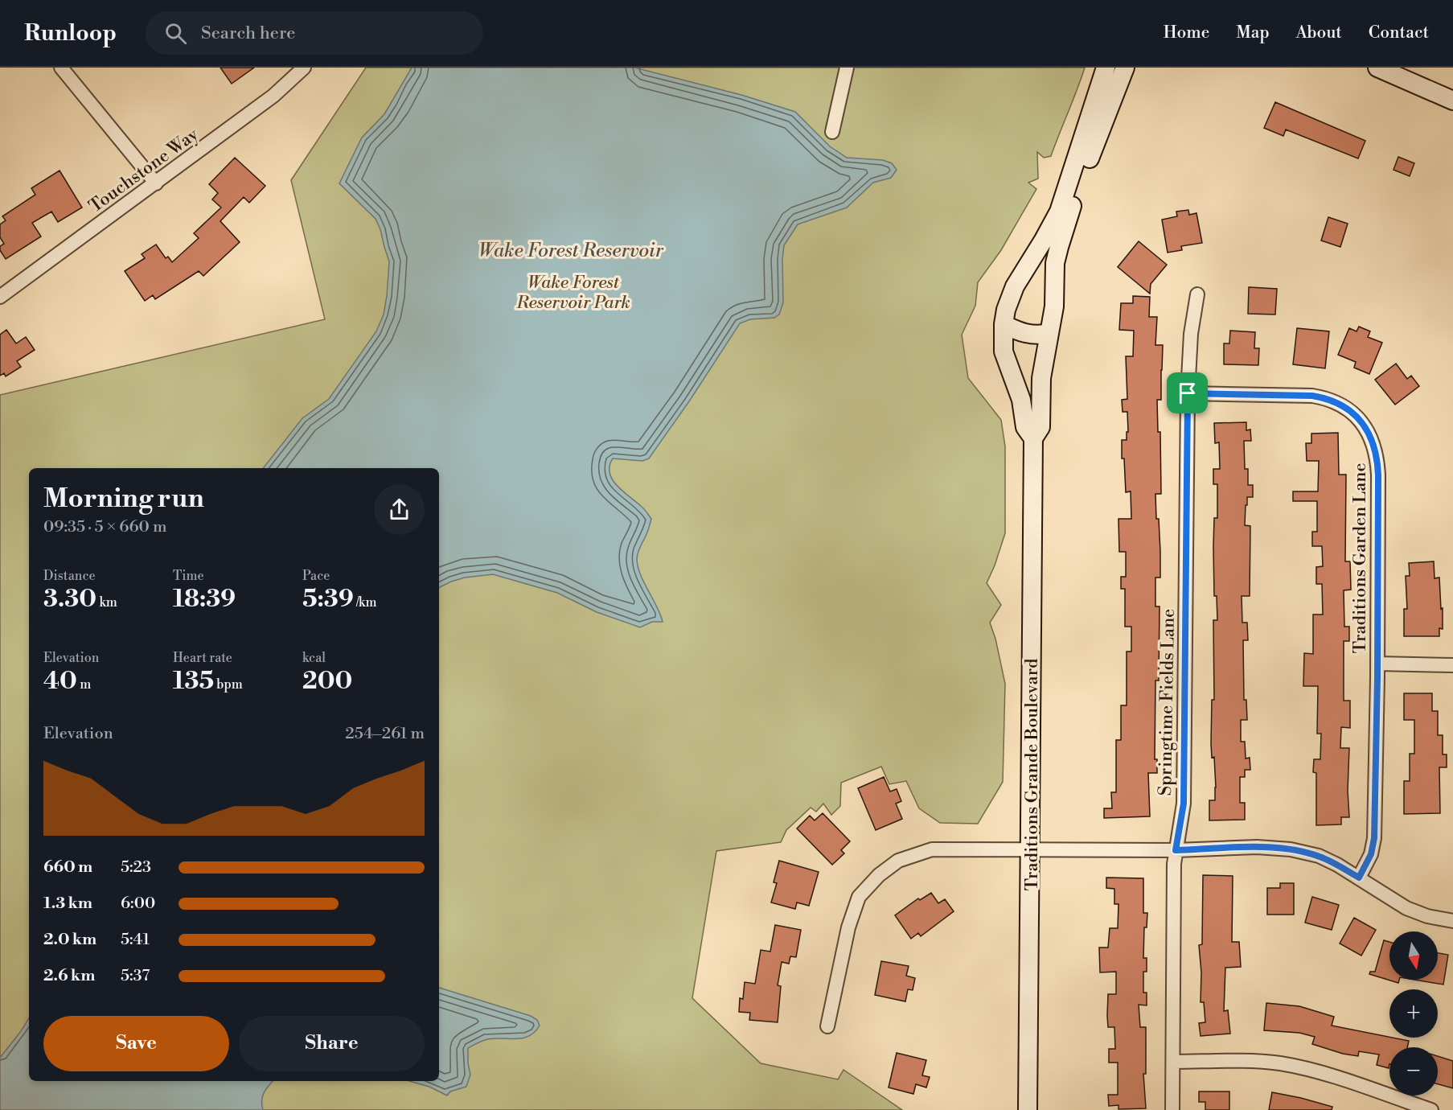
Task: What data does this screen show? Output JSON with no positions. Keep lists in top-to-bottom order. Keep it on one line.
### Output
{"streets":{"main road":["Traditions Grande Boulevard"],"street":["Touchstone Way","Traditions Garden Lane","Springtime Fields Lane"]},"crossings":[["Traditions Garden Lane","Springtime Fields Lane"]],"water":["Wake Forest Reservoir"],"parks":["Wake Forest Reservoir Park"],"north":"bottom","page":{"header":"Runloop","search":"Search here","nav":["Home","Map","About","Contact"],"heading":["Morning run","09:35 · 5 × 660 m"],"stats":[["Distance","3.30 km"],["Time","18:39"],["Pace","5:39 /km"],["Elevation","40 m"],["Heart rate","135 bpm"],["kcal","200"]],"chart":["Elevation","254–261 m"],"list":[{"name":"660 m","note":"5:23"},{"name":"1.3 km","note":"6:00"},{"name":"2.0 km","note":"5:41"},{"name":"2.6 km","note":"5:37"}],"map_buttons":["+","−"],"buttons":["Save","Share"]}}
